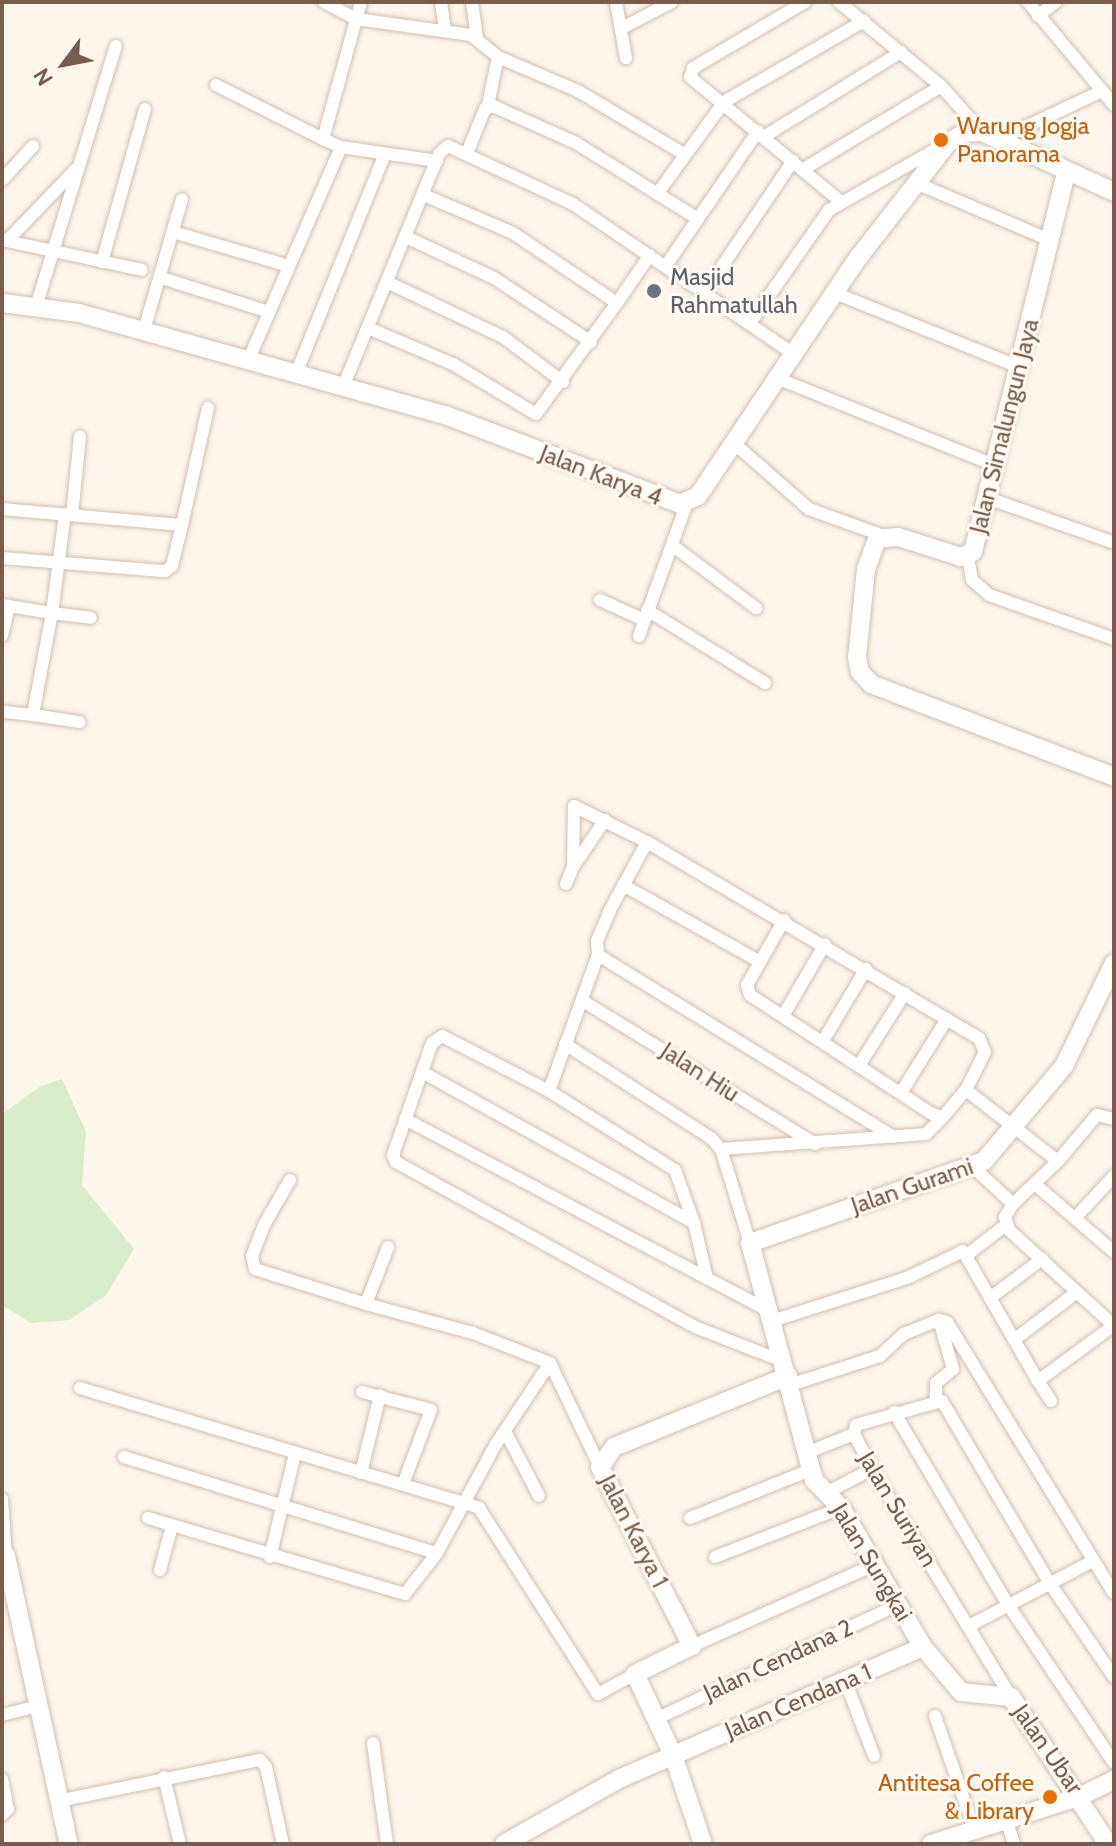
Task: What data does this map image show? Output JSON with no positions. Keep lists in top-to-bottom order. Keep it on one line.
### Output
{"streets":{"street":["Jalan Simalungun Jaya","Jalan Karya 4","Jalan Hiu","Jalan Gurami","Jalan Suriyan","Jalan Karya 1","Jalan Sungkai","Jalan Cendana 2","Jalan Cendana 1","Jalan Ubar"]},"crossings":[["Jalan Suriyan","Jalan Sungkai"],["Jalan Suriyan","Jalan Ubar"],["Jalan Karya 1","Jalan Sungkai"],["Jalan Sungkai","Jalan Cendana 2"],["Jalan Sungkai","Jalan Cendana 1"],["Jalan Sungkai","Jalan Ubar"]],"places":["Warung Jogja Panorama","Masjid Rahmatullah","Antitesa Coffee & Library"],"north":"bottom left"}
